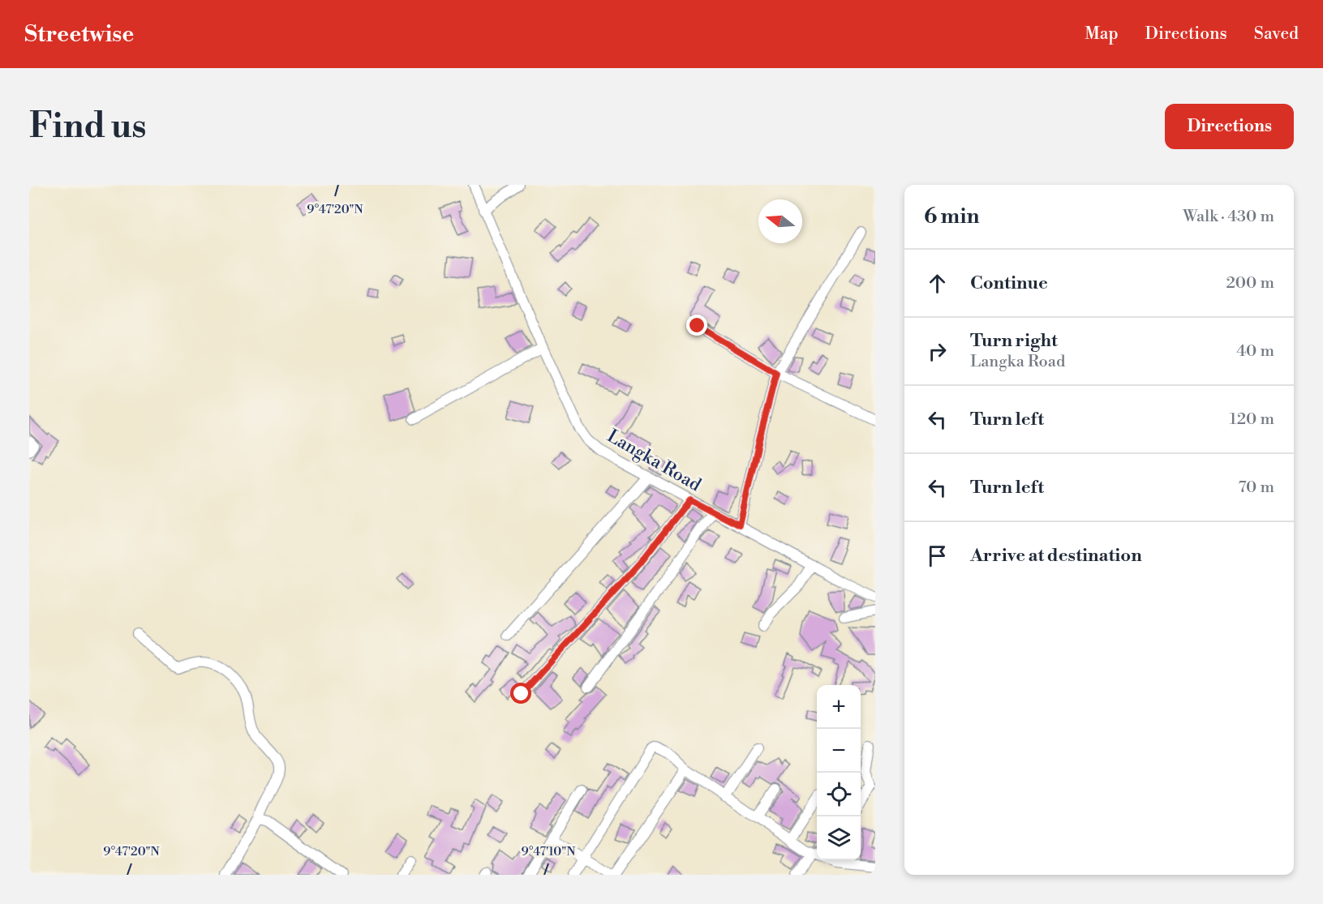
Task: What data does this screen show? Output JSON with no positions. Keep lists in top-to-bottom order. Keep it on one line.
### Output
{"streets":{"street":["Langka Road"]},"north":"left","page":{"header":"Streetwise","nav":["Map","Directions","Saved"],"buttons":"Directions","title":"Find us","heading":["6 min","Walk · 430 m"],"list":[["Continue","200 m"],["Turn right","Langka Road","40 m"],["Turn left","120 m"],["Turn left","70 m"],"Arrive at destination"],"map_buttons":["+","−"]},"coordinates":["9°47'20\"N","9°47'10\"N"]}
